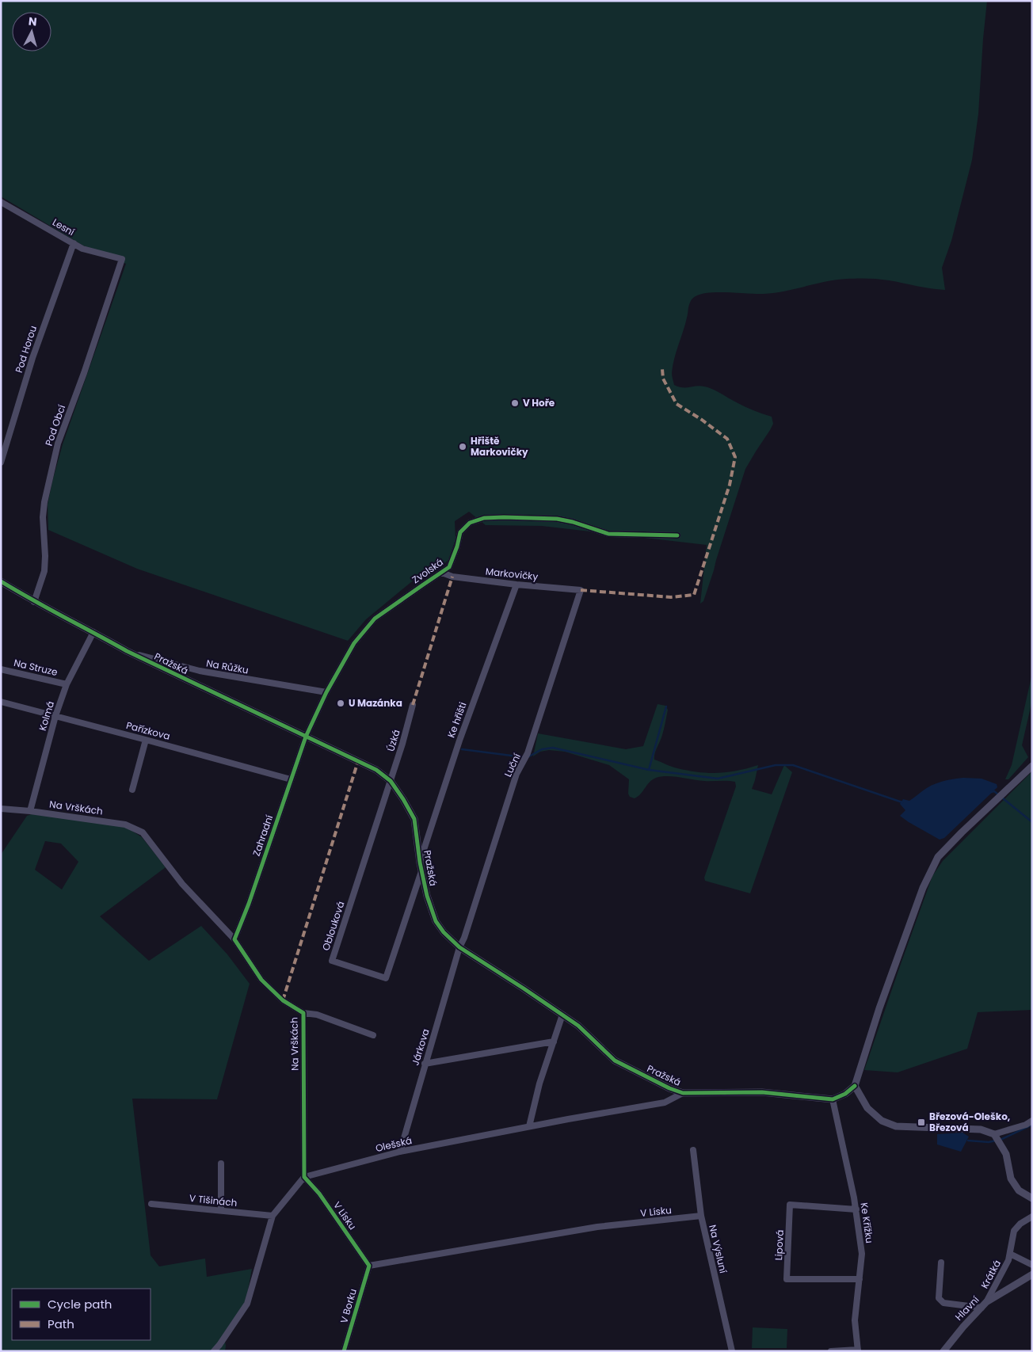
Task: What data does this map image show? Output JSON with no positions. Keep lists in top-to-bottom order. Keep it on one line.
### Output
{"streets":{"street":["Lesní","Pod Horou","Pod Obcí","Zvolská","Markovičky","Pražská","Na Růžku","Na Struze","Kolmá","Ke hřišti","Pařízkova","Úzká","Luční","Na Vrškách","Zahradní","Oblouková","Járkova","Olešská","V Tišinách","V Lísku","Ke Křížku","Lipová","Na Výsluní","Krátká","V Borku","Hlavní"]},"crossings":[["Lesní","Pod Horou"],["Lesní","Pod Obcí"],["Pod Obcí","Pražská"],["Zvolská","Markovičky"],["Zvolská","Pražská"],["Zvolská","Na Růžku"],["Zvolská","Zahradní"],["Markovičky","Ke hřišti"],["Markovičky","Luční"],["Pražská","Na Růžku"],["Pražská","Kolmá"],["Pražská","Ke hřišti"],["Pražská","Úzká"],["Pražská","Luční"],["Pražská","Zahradní"],["Pražská","Oblouková"],["Pražská","Járkova"],["Pražská","Olešská"],["Pražská","Ke Křížku"],["Na Struze","Kolmá"],["Kolmá","Pařízkova"],["Kolmá","Na Vrškách"],["Pařízkova","Zahradní"],["Úzká","Oblouková"],["Luční","Járkova"],["Na Vrškách","Zahradní"],["Na Vrškách","Olešská"],["Na Vrškách","V Lísku"],["Járkova","Olešská"],["Olešská","V Lísku"],["V Lísku","Na Výsluní"],["V Lísku","V Borku"],["Ke Křížku","Lipová"],["Krátká","Hlavní"]],"places":{"other":["V Hoře","Hřiště Markovičky","U Mazánka"],"transit":["Březová-Oleško, Březová"]},"legend":["Cycle path","Path"],"north":"top"}
